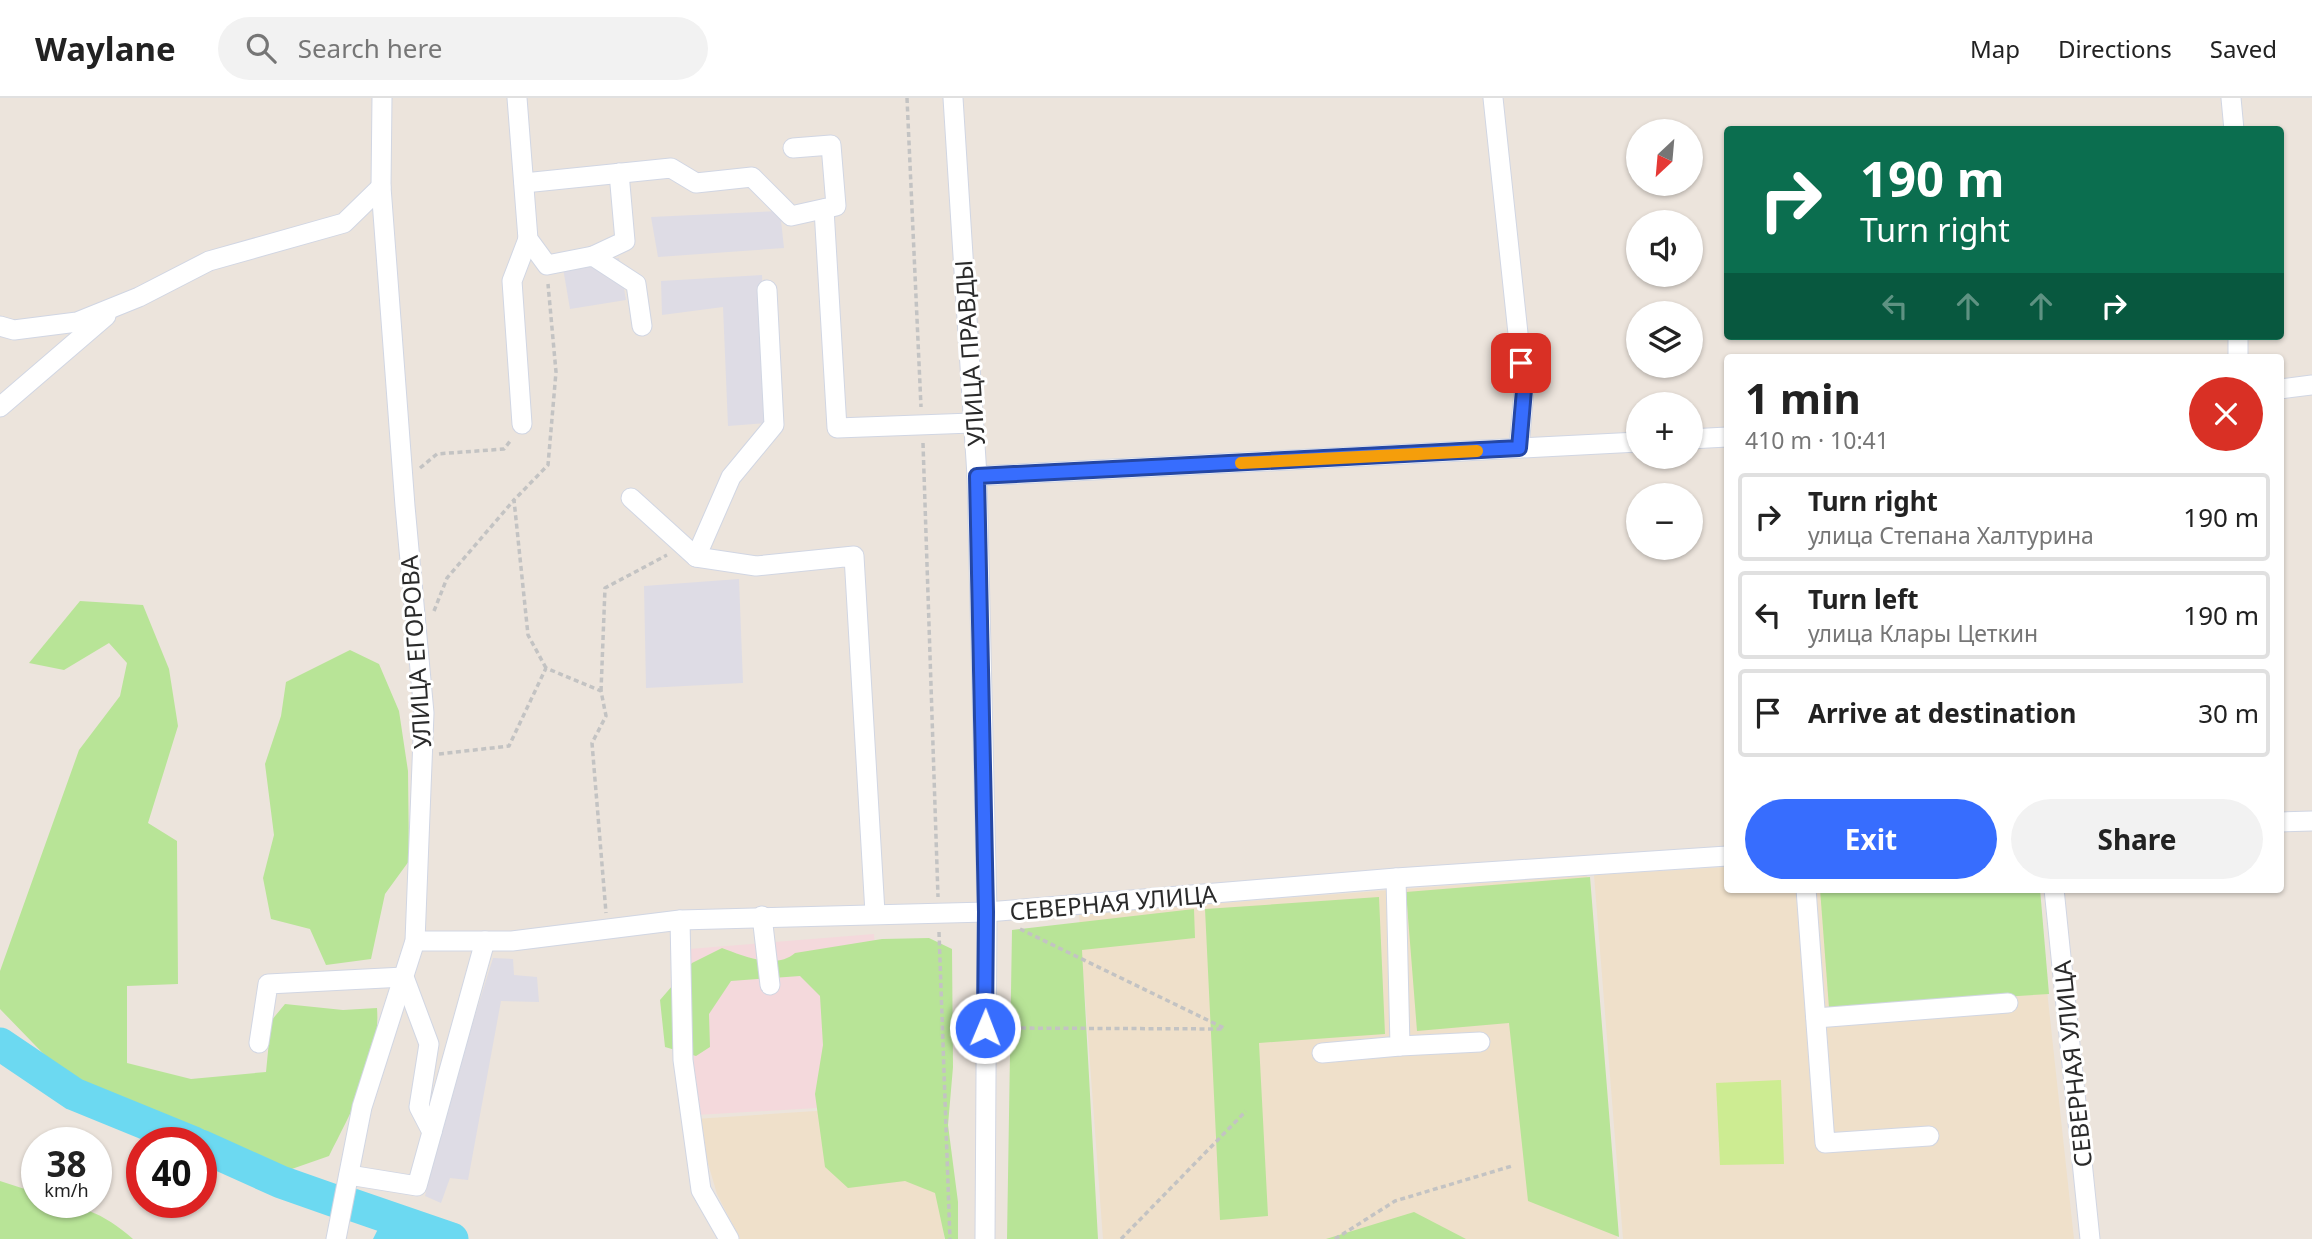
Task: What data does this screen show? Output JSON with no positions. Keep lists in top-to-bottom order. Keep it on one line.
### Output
{"streets":{"street":["УЛИЦА ПРАВДЫ","УЛИЦА ЕГОРОВА","СЕВЕРНАЯ УЛИЦА"]},"crossings":[["УЛИЦА ПРАВДЫ","СЕВЕРНАЯ УЛИЦА"],["УЛИЦА ЕГОРОВА","СЕВЕРНАЯ УЛИЦА"]],"north":"bottom left","page":{"header":"Waylane","search":"Search here","nav":["Map","Directions","Saved"],"map_buttons":["+","−"],"turn":["190 m","Turn right"],"heading":["1 min","410 m · 10:41"],"list":[{"name":"Turn right","note":"улица Степана Халтурина","value":"190 m"},{"name":"Turn left","note":"улица Клары Цеткин","value":"190 m"},{"name":"Arrive at destination","value":"30 m"}],"buttons":["Exit","Share"],"speed":"38 km/h","limit":"40"}}
